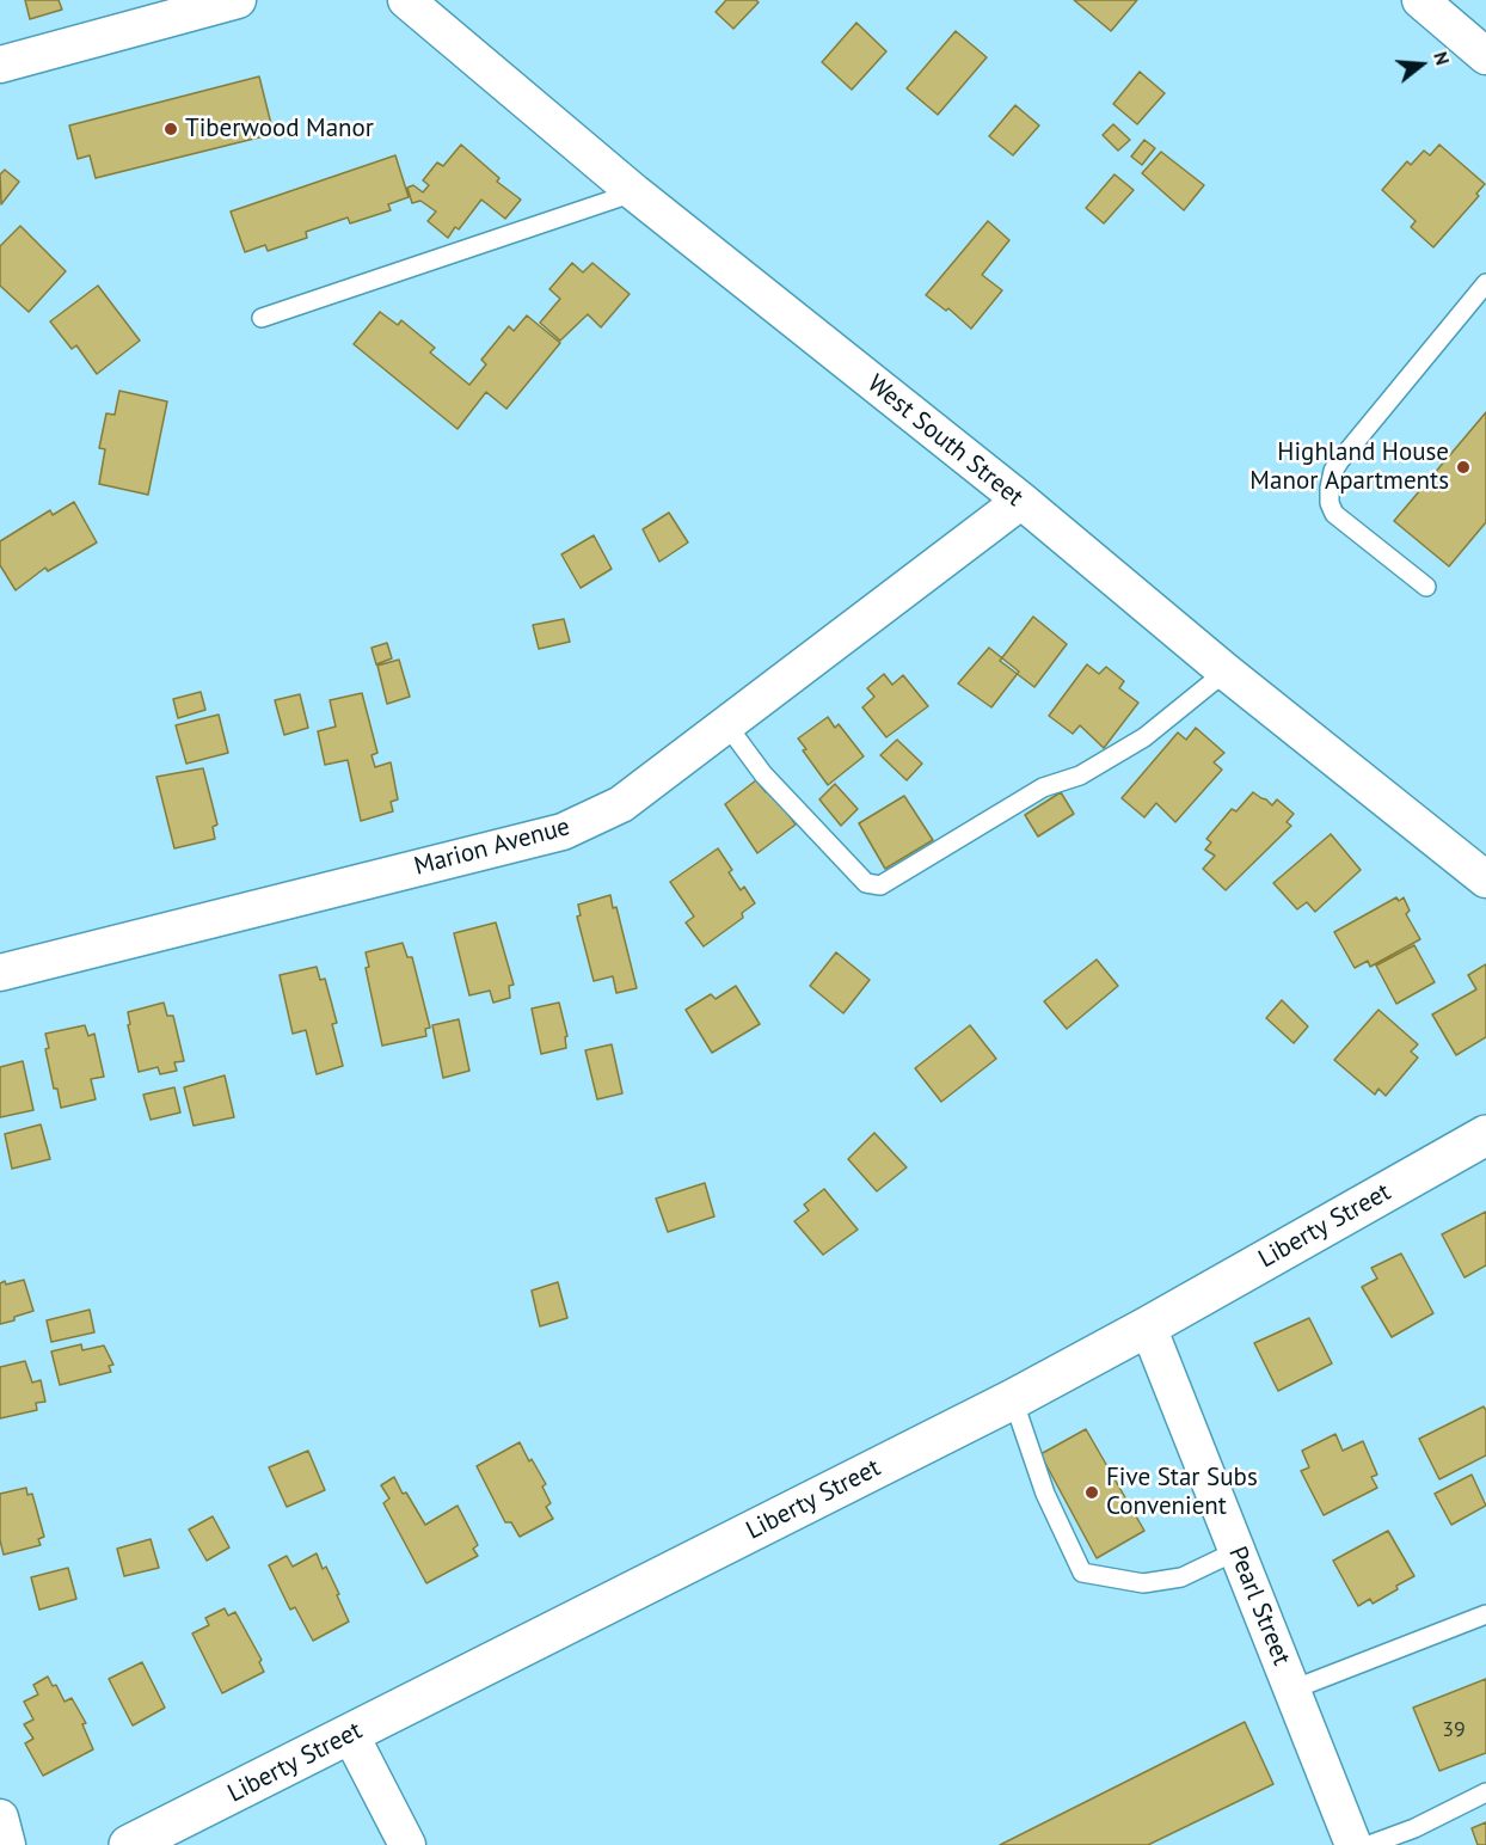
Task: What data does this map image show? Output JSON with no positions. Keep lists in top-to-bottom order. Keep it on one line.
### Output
{"streets":{"street":["West South Street","Marion Avenue","Liberty Street","Pearl Street"]},"crossings":[["West South Street","Marion Avenue"],["Liberty Street","Pearl Street"]],"places":["Tiberwood Manor","Highland House Manor Apartments","Five Star Subs Convenient"],"house_numbers":["39"],"north":"right"}
